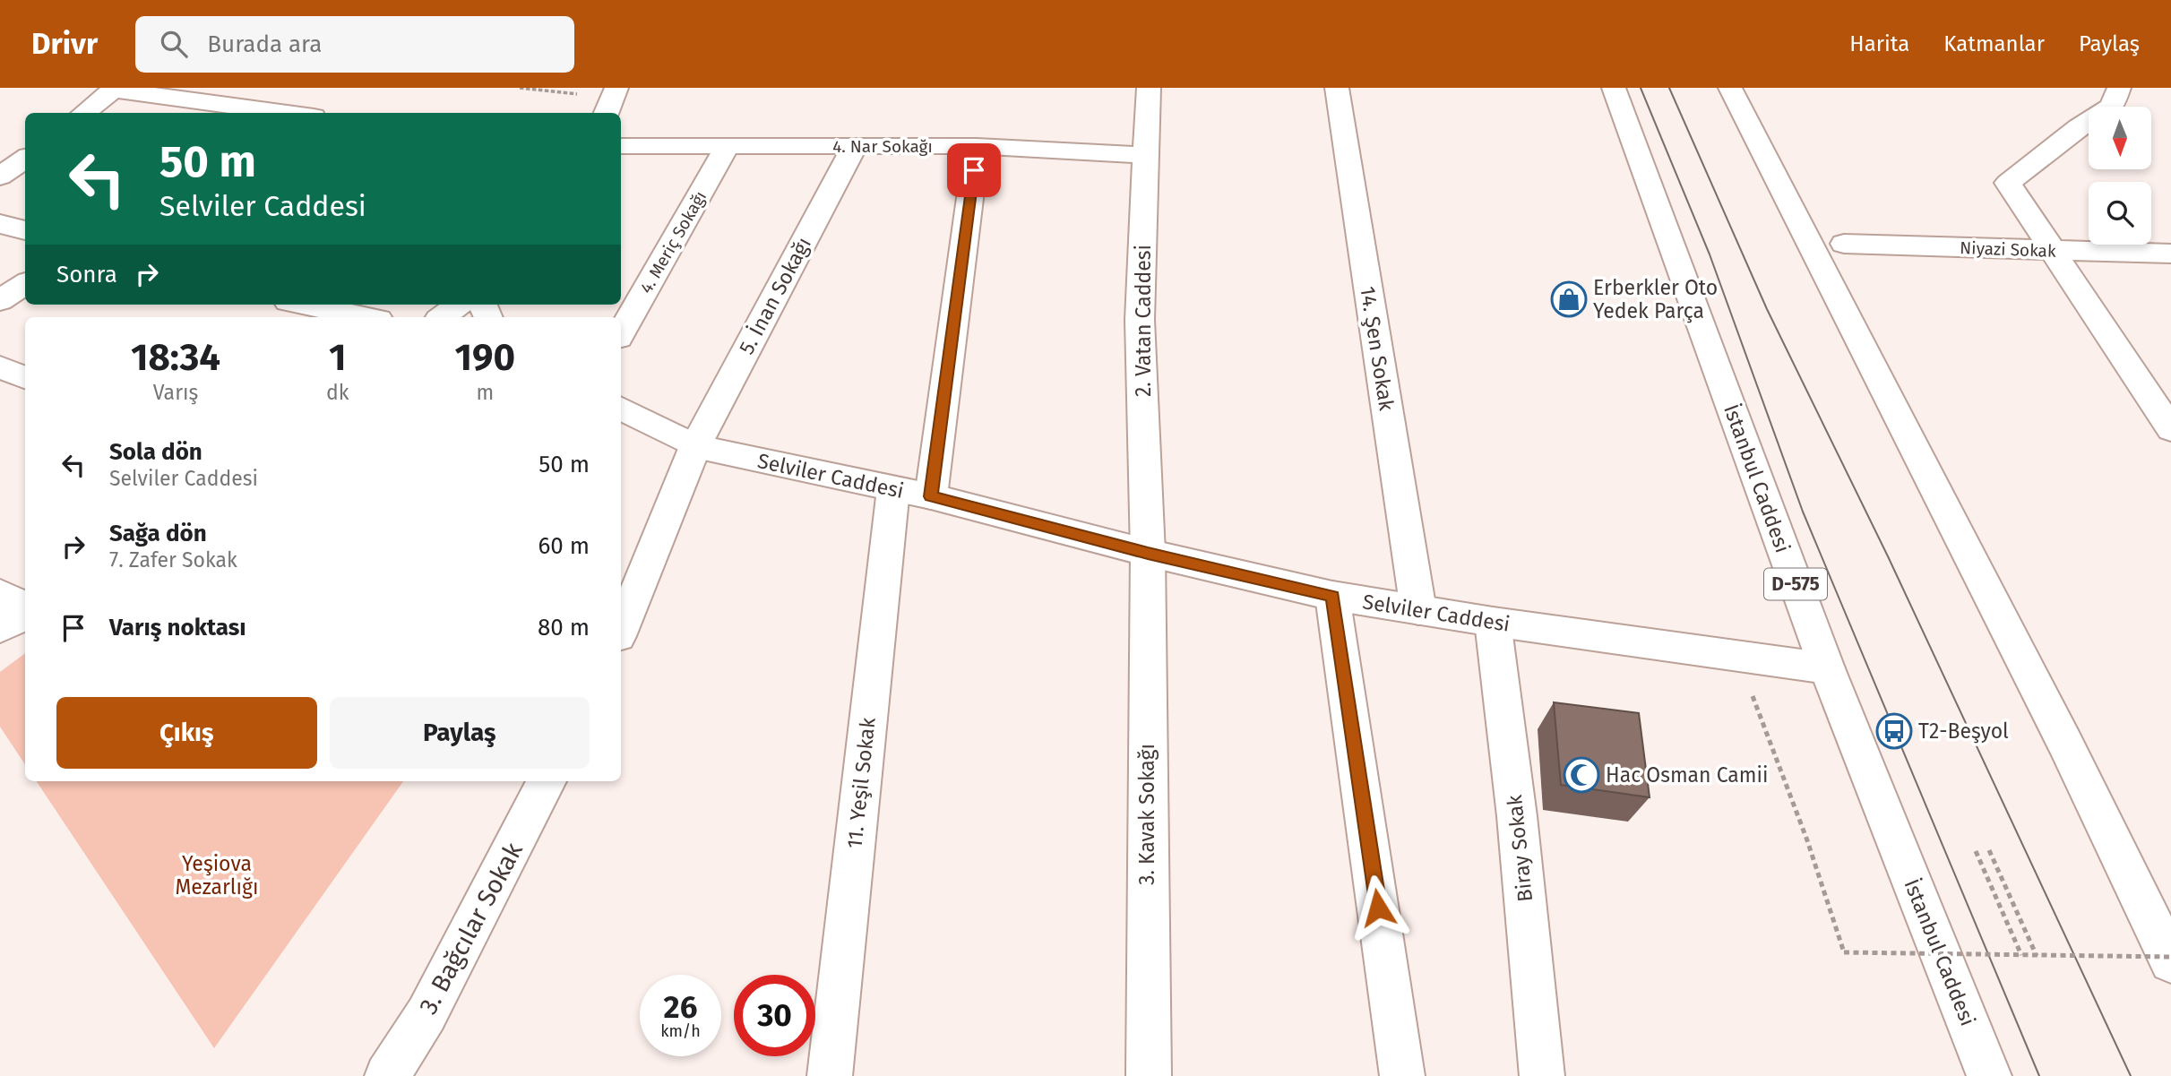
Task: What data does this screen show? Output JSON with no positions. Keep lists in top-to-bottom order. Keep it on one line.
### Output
{"streets":{"main road":["4. Nar Sokağı","4. Meriç Sokağı","Niyazi Sokak","5. İnan Sokağı","2. Vatan Caddesi","14. Şen Sokak","Selviler Caddesi","İstanbul Caddesi","D-575","11. Yeşil Sokak","3. Kavak Sokağı","Biray Sokak","3. Bağcılar Sokak"]},"crossings":[["4. Nar Sokağı","4. Meriç Sokağı"],["4. Nar Sokağı","5. İnan Sokağı"],["4. Nar Sokağı","2. Vatan Caddesi"],["5. İnan Sokağı","Selviler Caddesi"],["2. Vatan Caddesi","Selviler Caddesi"],["2. Vatan Caddesi","3. Kavak Sokağı"],["14. Şen Sokak","Selviler Caddesi"],["Selviler Caddesi","İstanbul Caddesi"],["Selviler Caddesi","11. Yeşil Sokak"],["Selviler Caddesi","3. Kavak Sokağı"],["Selviler Caddesi","Biray Sokak"]],"parks":["Yeşiova Mezarlığı"],"places":{"shop":["Erberkler Oto Yedek Parça"],"bus stop":["T2-Beşyol"],"mosque":["Hac Osman Camii"]},"north":"bottom","page":{"header":"Drivr","search":"Burada ara","nav":["Harita","Katmanlar","Paylaş"],"turn":["50 m","Selviler Caddesi"],"then":"Sonra","eta":["18:34","Varış","1","dk","190","m"],"list":[{"name":"Sola dön","note":"Selviler Caddesi","value":"50 m"},{"name":"Sağa dön","note":"7. Zafer Sokak","value":"60 m"},{"name":"Varış noktası","value":"80 m"}],"buttons":["Çıkış","Paylaş"],"speed":"26 km/h","limit":"30"}}
